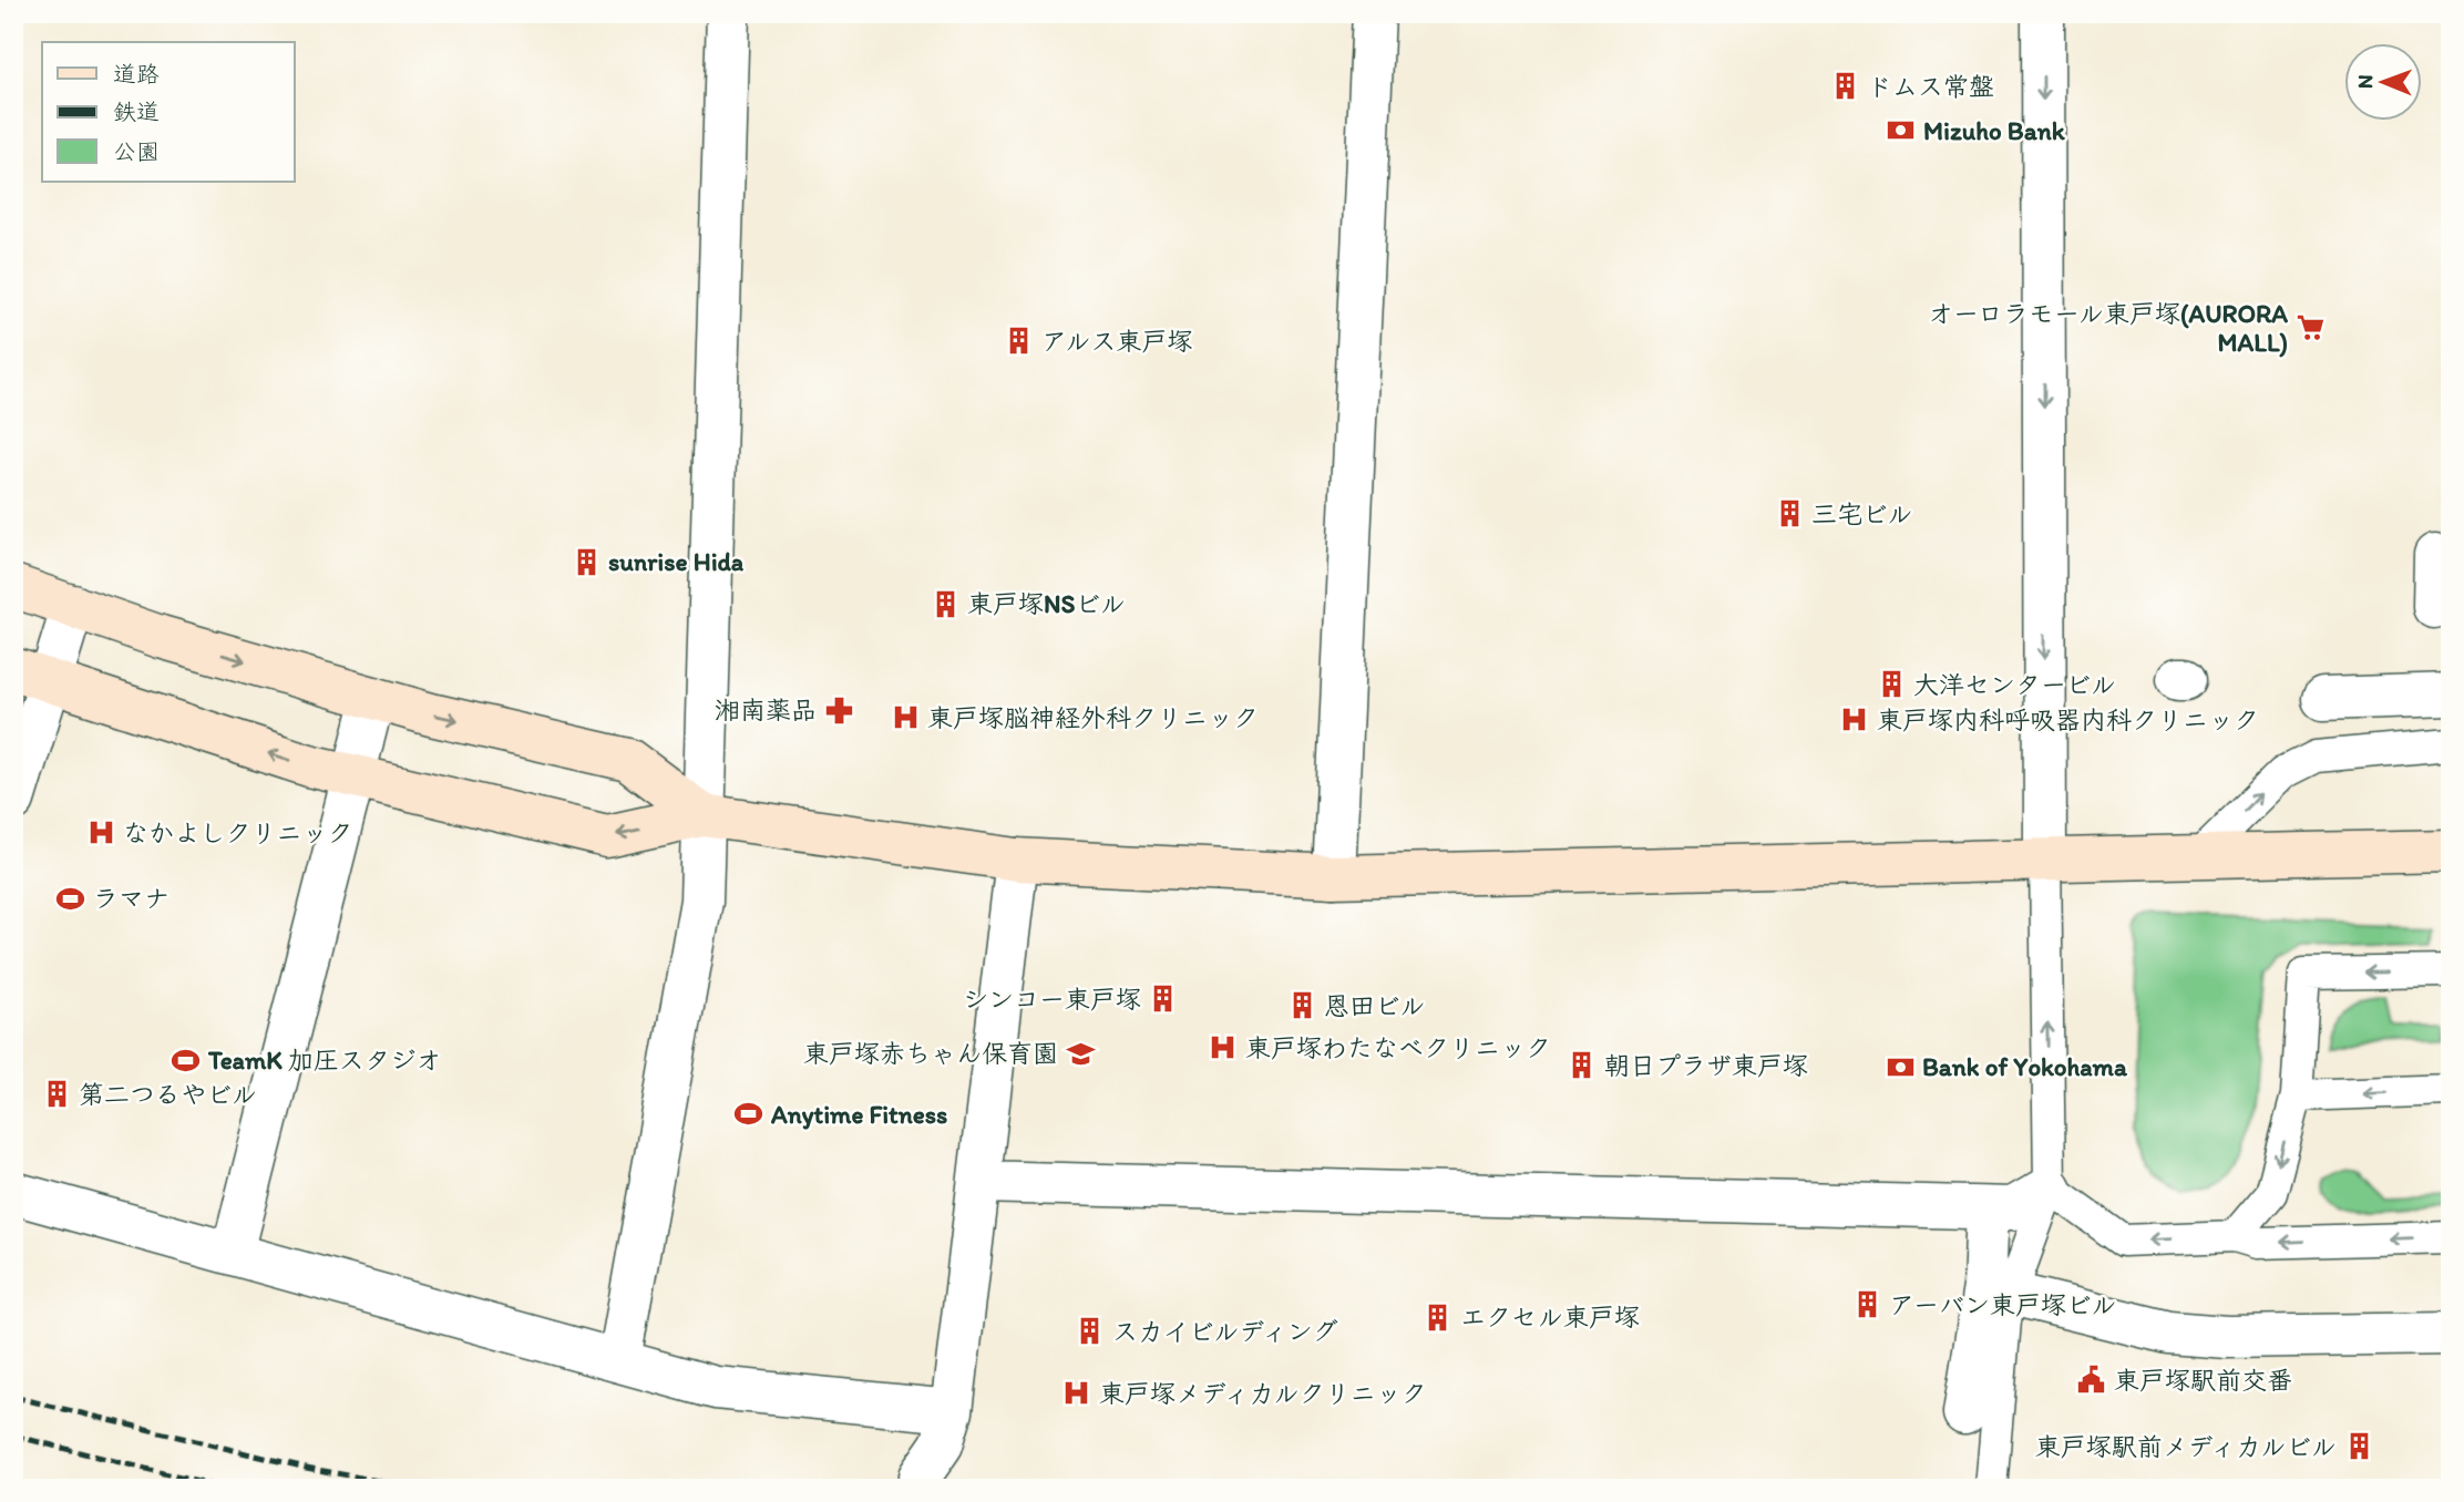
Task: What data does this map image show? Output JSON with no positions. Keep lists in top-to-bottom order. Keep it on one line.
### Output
{"places":{"building":["ドムス常盤","アルス東戸塚","三宅ビル","sunrise Hida","東戸塚NSビル","大洋センタービル","シンコー東戸塚","恩田ビル","朝日プラザ東戸塚","第二つるやビル","アーバン東戸塚ビル","エクセル東戸塚","スカイビルディング","東戸塚駅前メディカルビル"],"bank":["Mizuho Bank","Bank of Yokohama"],"supermarket":["オーロラモール東戸塚(AURORA MALL)"],"pharmacy":["湘南薬品"],"hospital":["東戸塚脳神経外科クリニック","東戸塚内科呼吸器内科クリニック","なかよしクリニック","東戸塚わたなべクリニック","東戸塚メディカルクリニック"],"sports":["ラマナ","TeamK 加圧スタジオ","Anytime Fitness"],"school or university":["東戸塚赤ちゃん保育園"],"public building":["東戸塚駅前交番"]},"legend":["道路","鉄道","公園"],"north":"left"}
